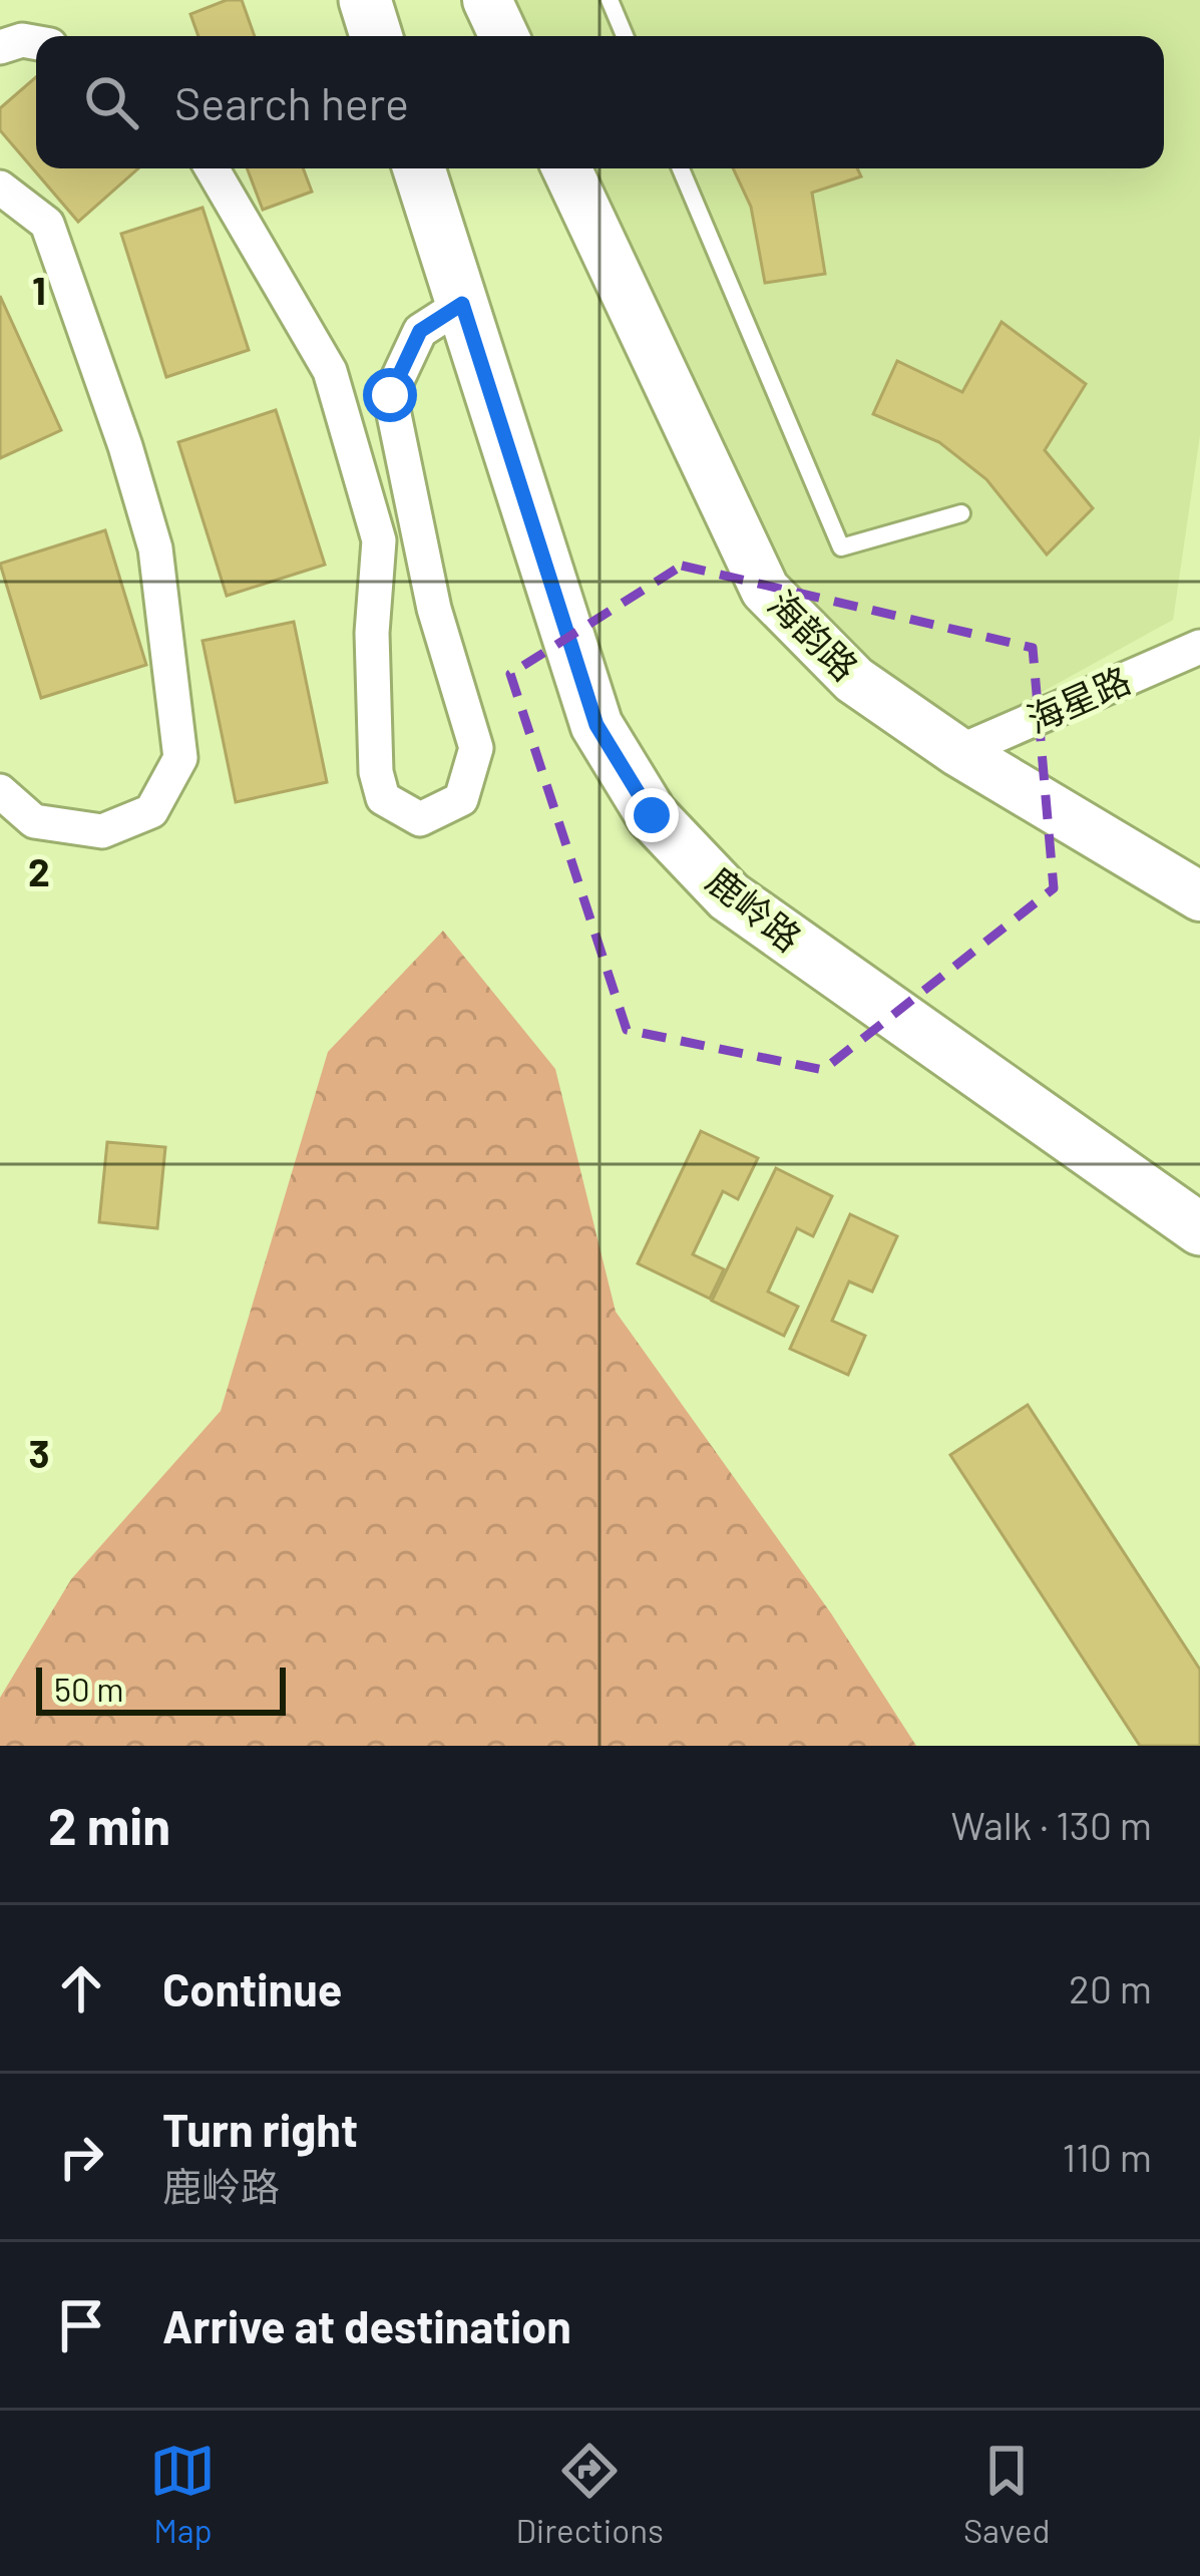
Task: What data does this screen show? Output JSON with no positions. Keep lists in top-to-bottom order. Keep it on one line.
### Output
{"streets":{"main road":["鹿岭路"],"street":["海韵路","海星路"]},"crossings":[["海韵路","海星路"]],"scale_bar":"50 m","page":{"search":"Search here","scale":"50 m","heading":["2 min","Walk · 130 m"],"list":[["Continue","20 m"],["Turn right","鹿岭路","110 m"],"Arrive at destination"],"nav":["Map","Directions","Saved"]},"grid":{"rows":["1","2","3"]}}
